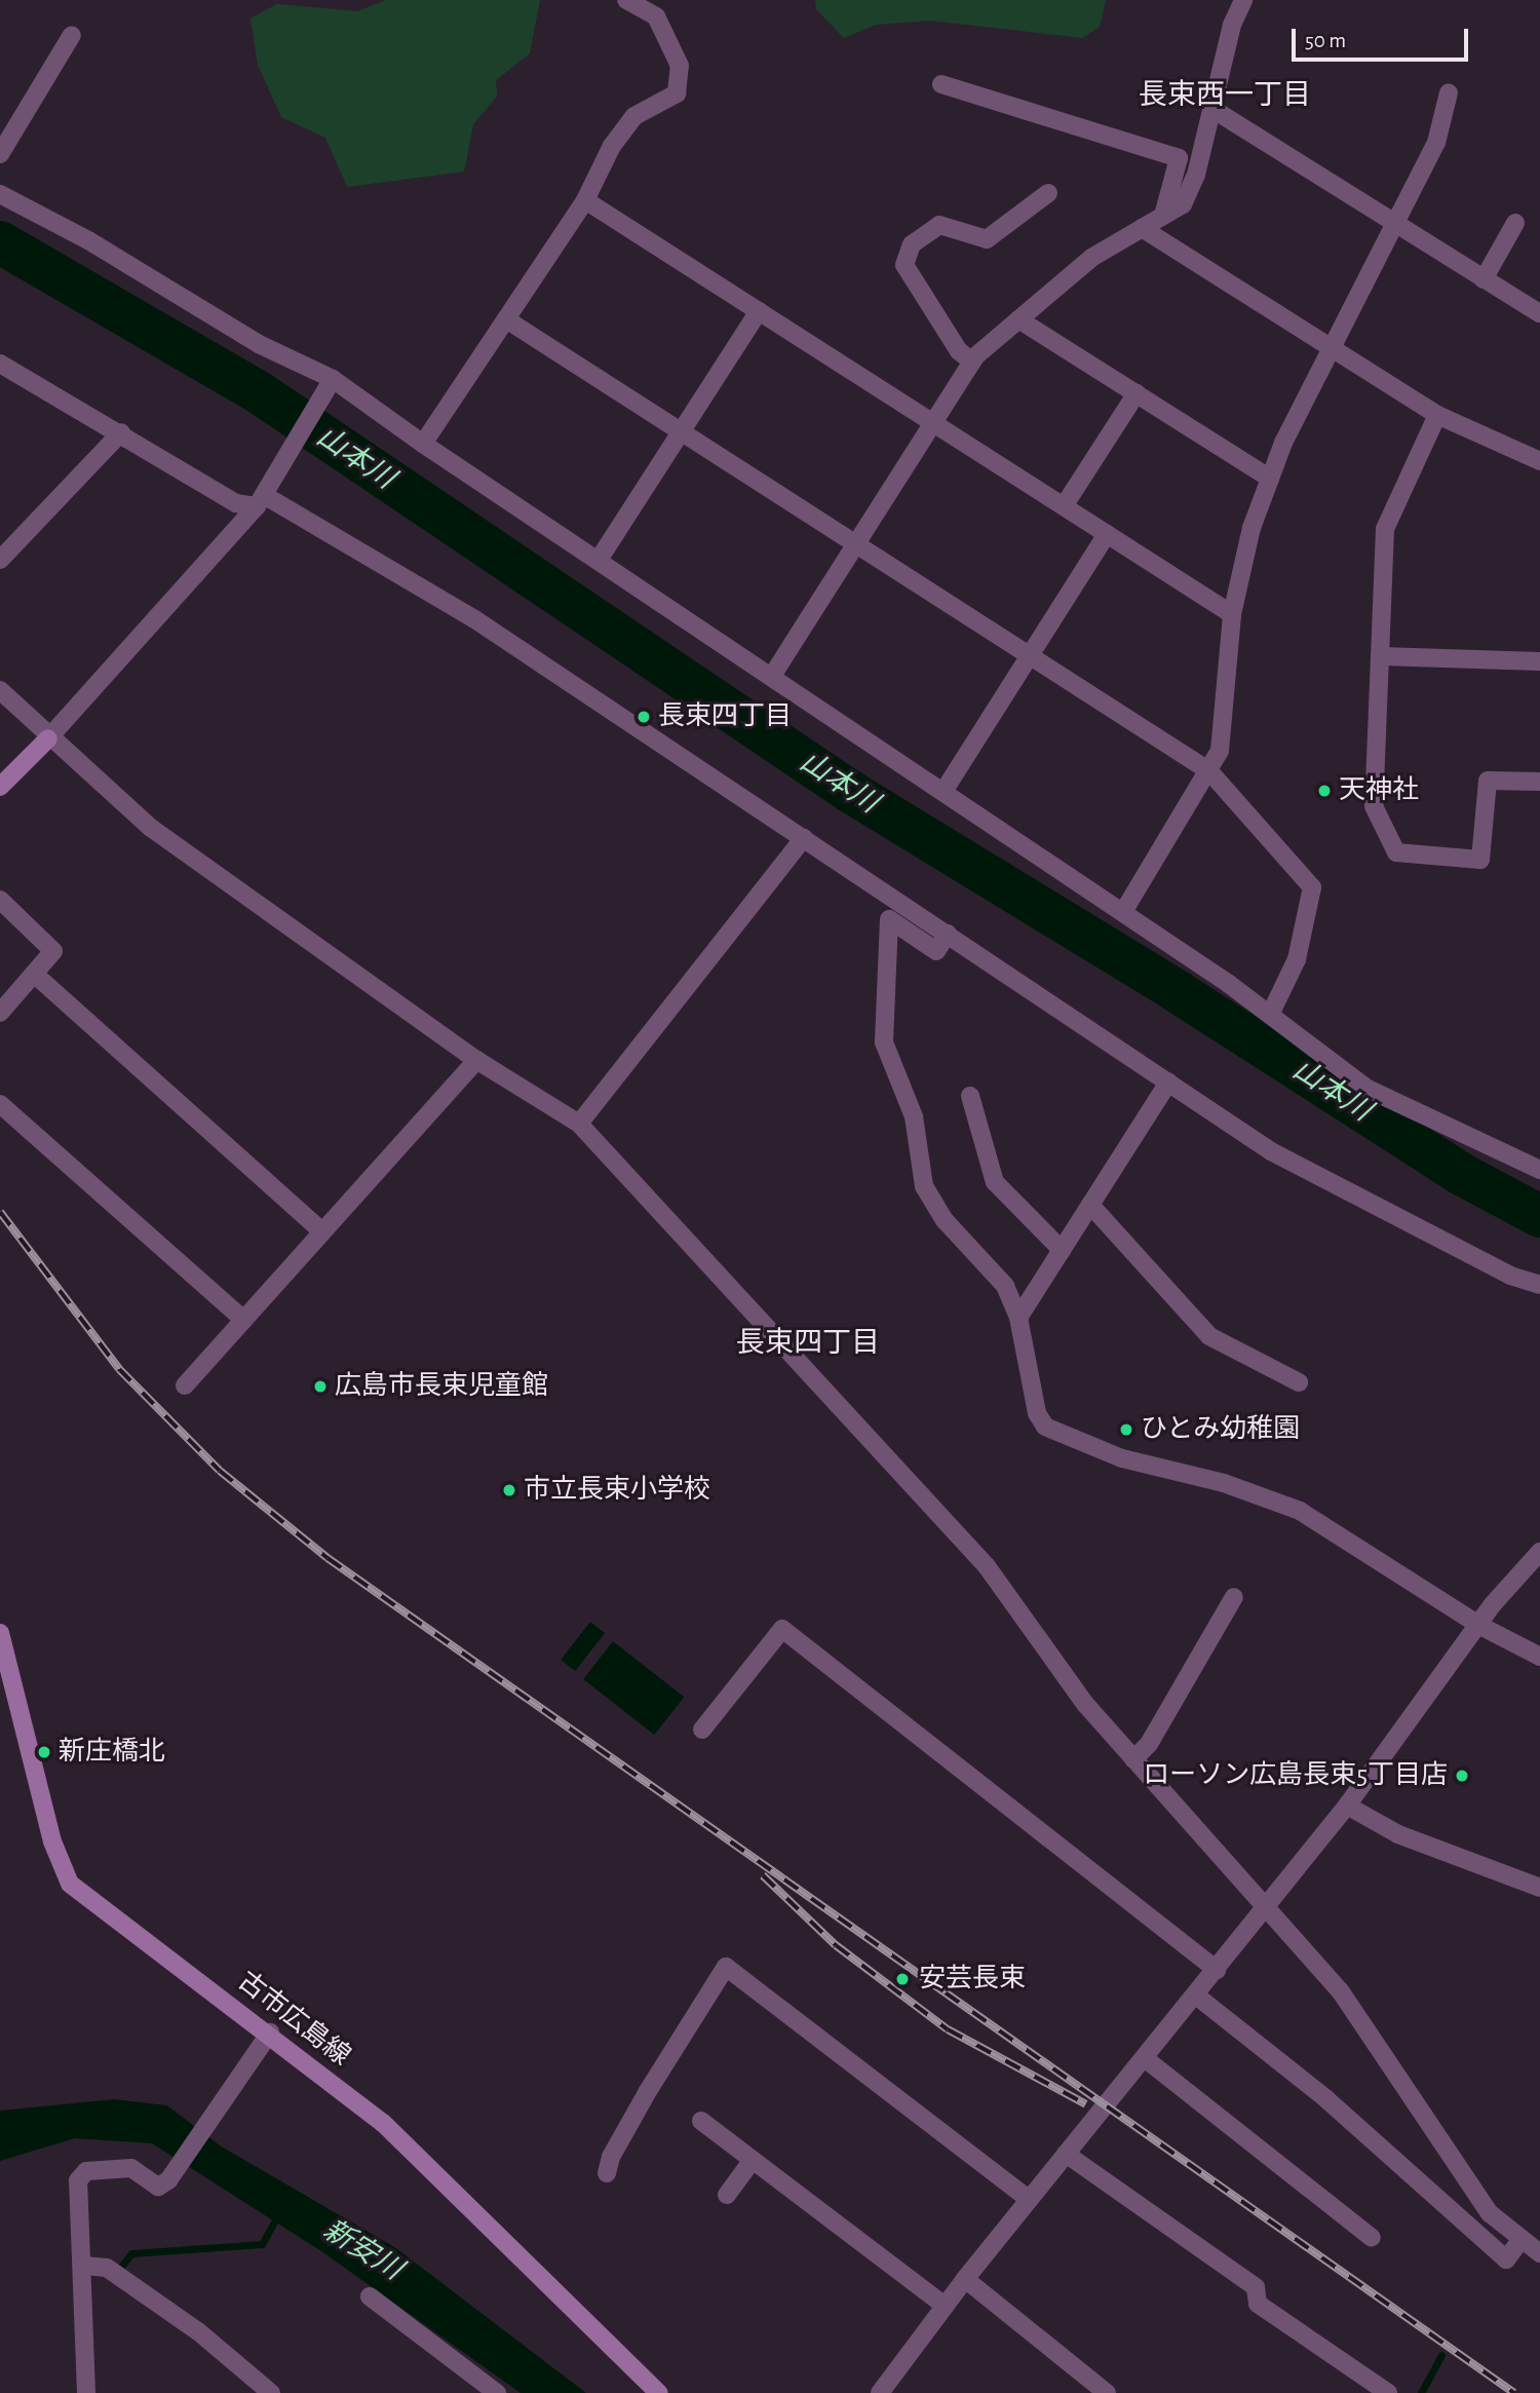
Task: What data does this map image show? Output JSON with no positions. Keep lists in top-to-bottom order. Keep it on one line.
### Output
{"streets":{"main road":["古市広島線"]},"districts":["長束西一丁目","長束四丁目"],"water":["山本川","新安川"],"places":["長束四丁目","天神社","広島市長束児童館","ひとみ幼稚園","市立長束小学校","新庄橋北","ローソン広島長束5丁目店","安芸長束"],"scale_bar":"50 m"}
